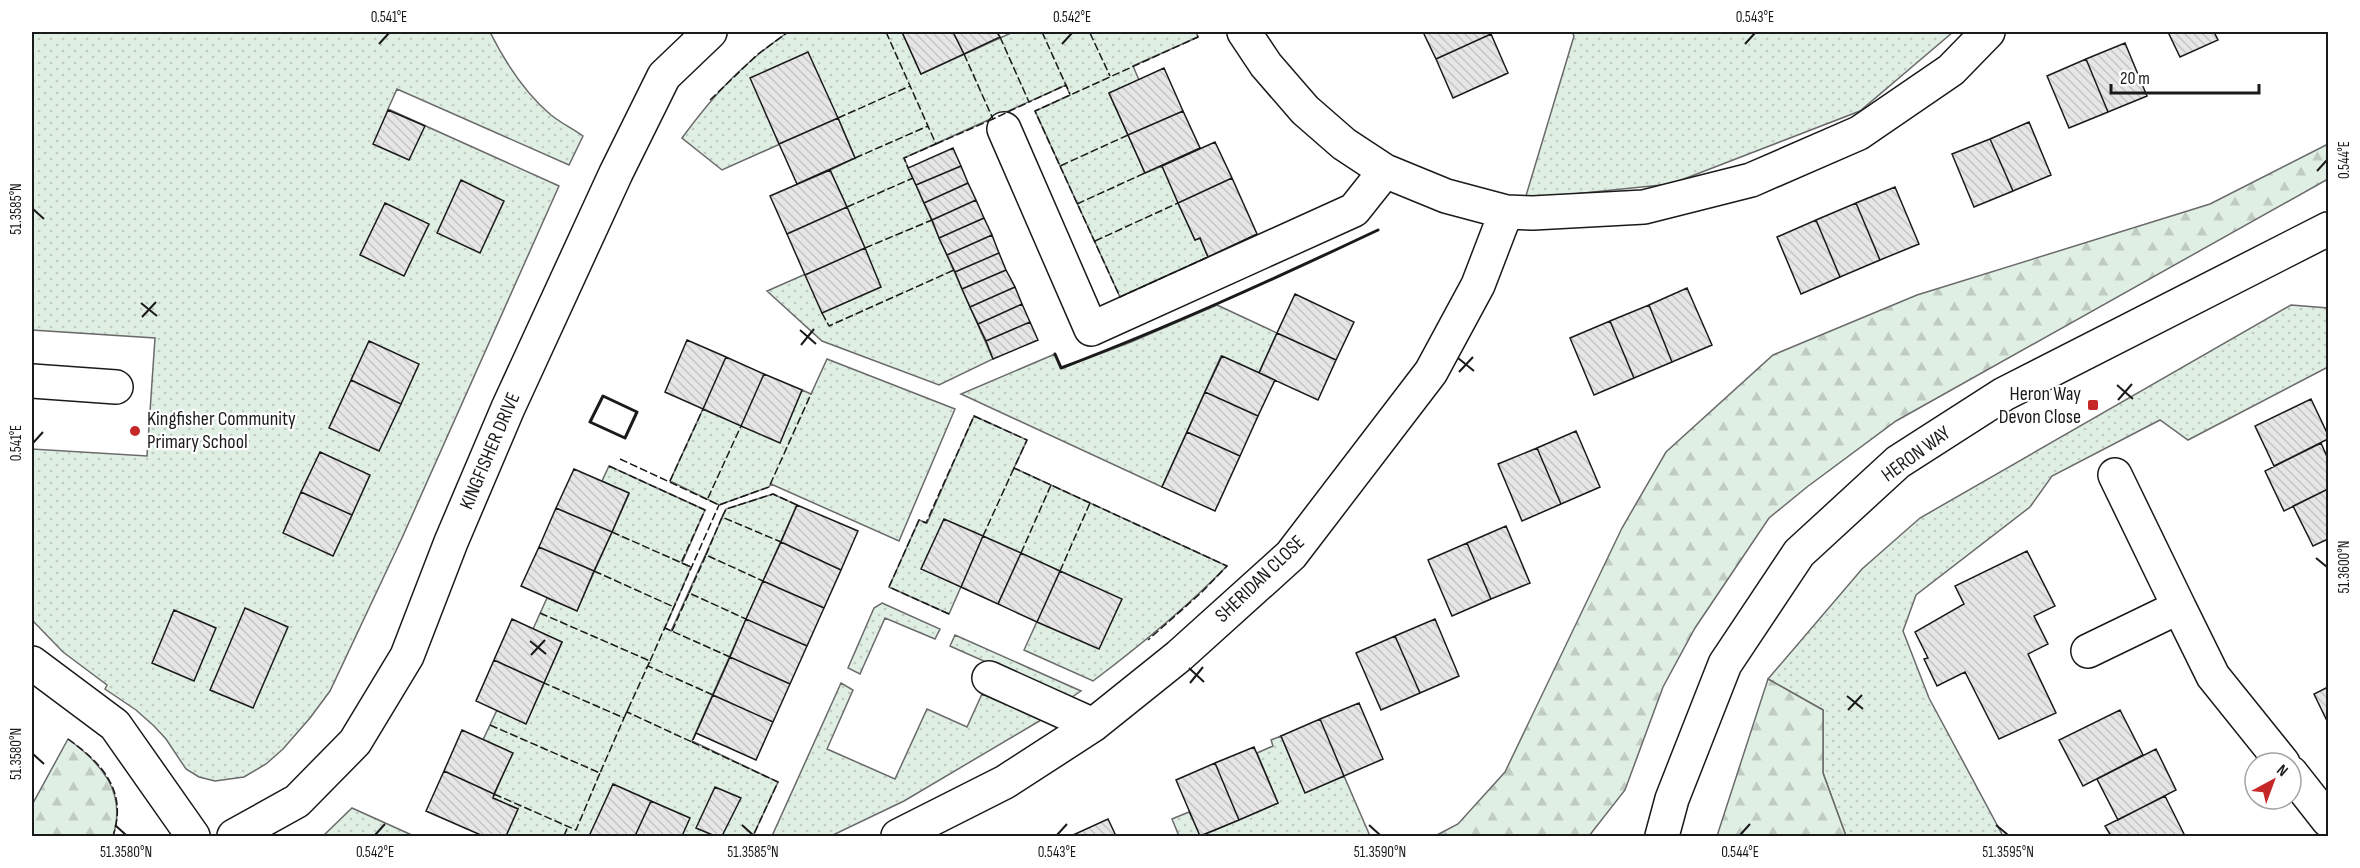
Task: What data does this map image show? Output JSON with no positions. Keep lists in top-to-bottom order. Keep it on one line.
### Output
{"streets":{"street":["KINGFISHER DRIVE","HERON WAY","SHERIDAN CLOSE"]},"places":{"transit":["Heron Way Devon Close"],"other":["Kingfisher Community Primary School"]},"scale_bar":"20 m","north":"top right","coordinates":["0.541°E","0.542°E","0.543°E","0.544°E","51.3585°N","51.3600°N","51.3580°N","51.3590°N","51.3595°N"]}
